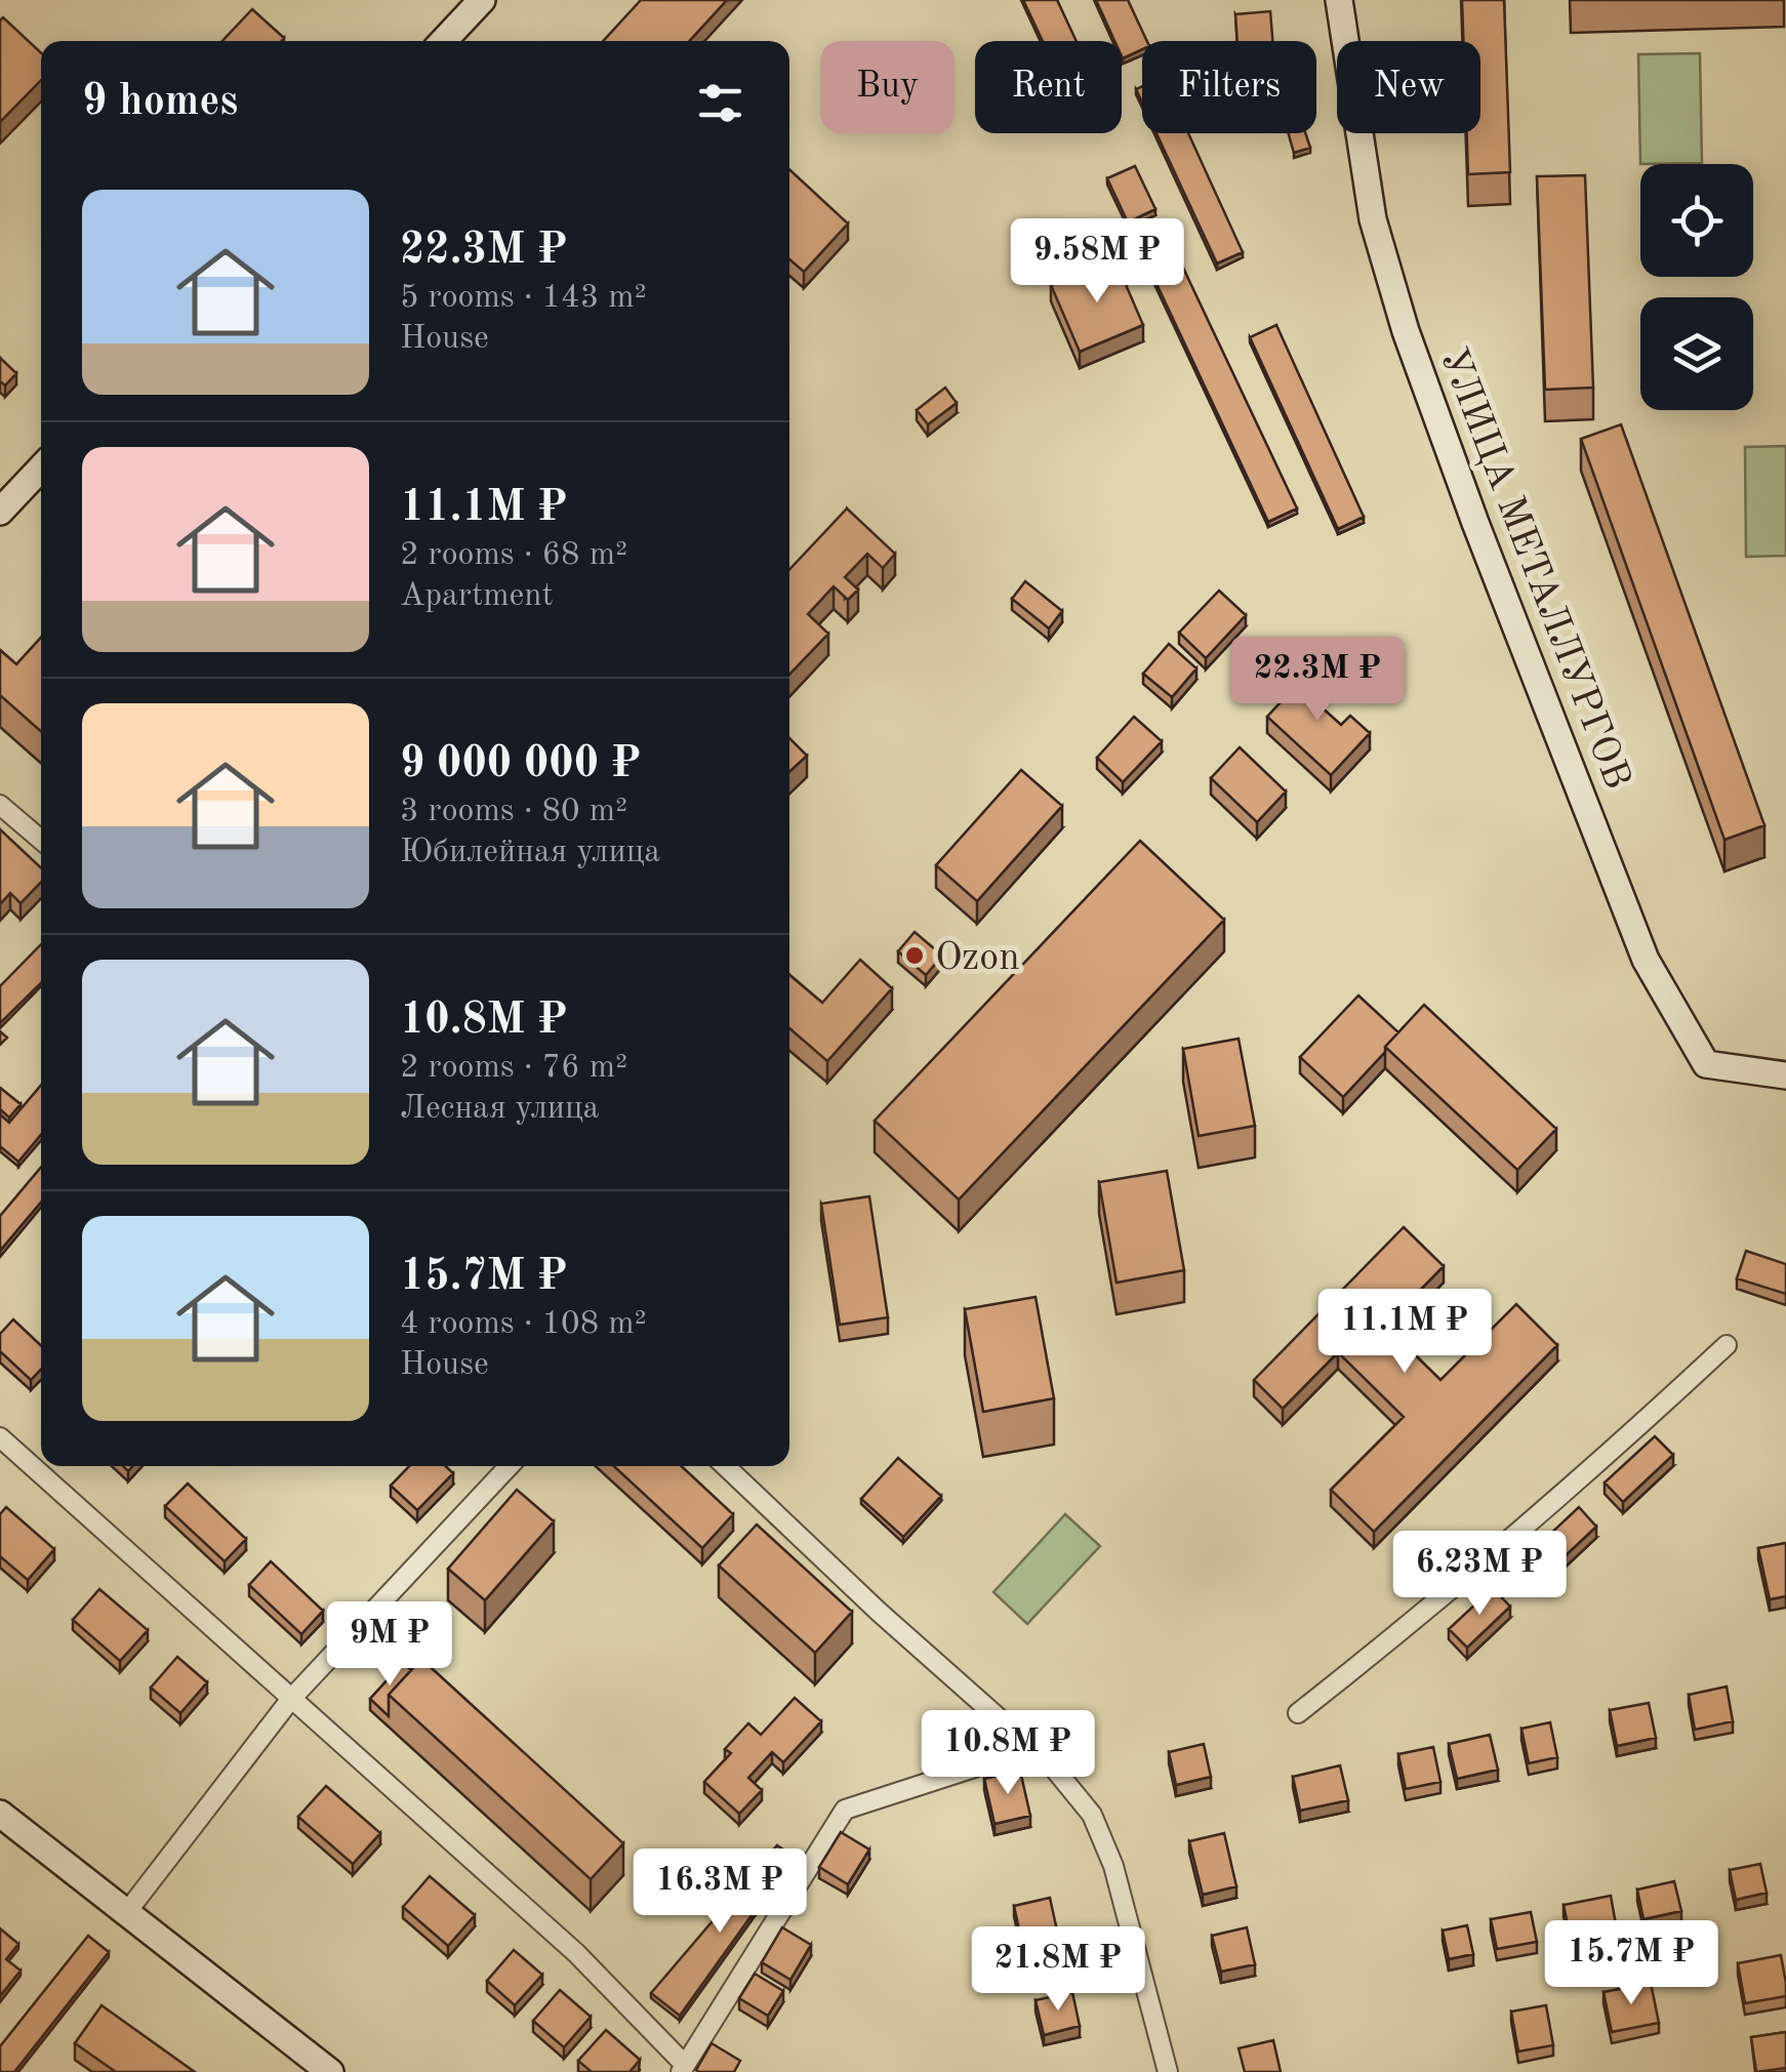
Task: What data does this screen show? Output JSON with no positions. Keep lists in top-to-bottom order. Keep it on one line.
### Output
{"streets":{"street":["УЛИЦА МЕТАЛЛУРГОВ"]},"places":["Ozon"],"page":{"chip":["Buy","Rent","Filters","New"],"heading":"9 homes","list":[{"name":"22.3M ₽","note":"5 rooms · 143 m² · House"},{"name":"11.1M ₽","note":"2 rooms · 68 m² · Apartment"},{"name":"9 000 000 ₽","note":"3 rooms · 80 m² · Юбилейная улица"},{"name":"10.8M ₽","note":"2 rooms · 76 m² · Лесная улица"},{"name":"15.7M ₽","note":"4 rooms · 108 m² · House"}],"price":["9.58M ₽","22.3M ₽","11.1M ₽","6.23M ₽","9M ₽","10.8M ₽","16.3M ₽","15.7M ₽","21.8M ₽"]}}
